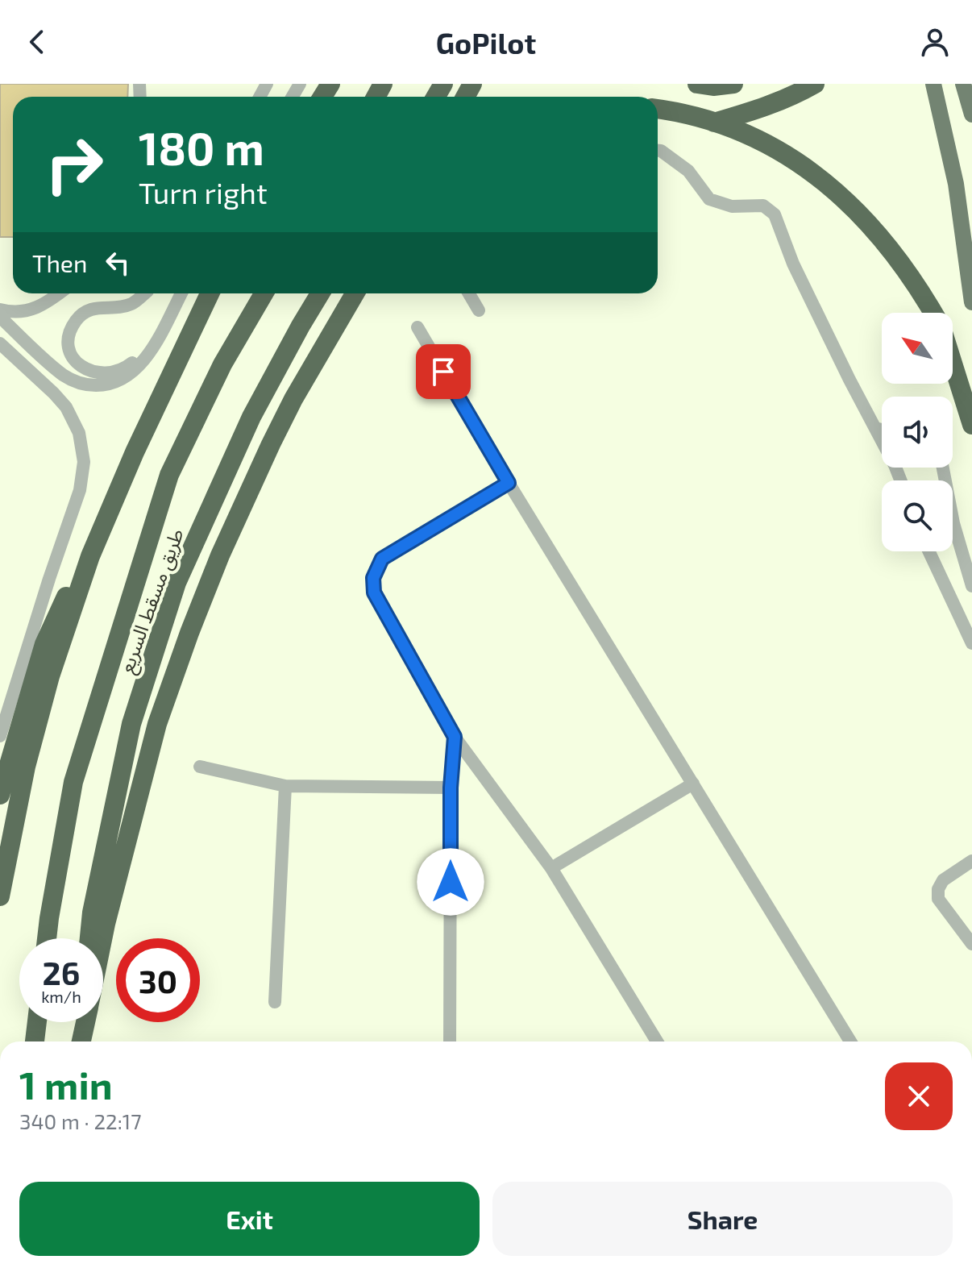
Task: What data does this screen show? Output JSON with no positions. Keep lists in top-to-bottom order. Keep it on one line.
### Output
{"streets":{"highway":["طريق مسقط السريع"]},"north":"top left","page":{"header":"GoPilot","turn":["180 m","Turn right"],"then":"Then","speed":"26 km/h","limit":"30","heading":["1 min","340 m · 22:17"],"buttons":["Exit","Share"]}}
